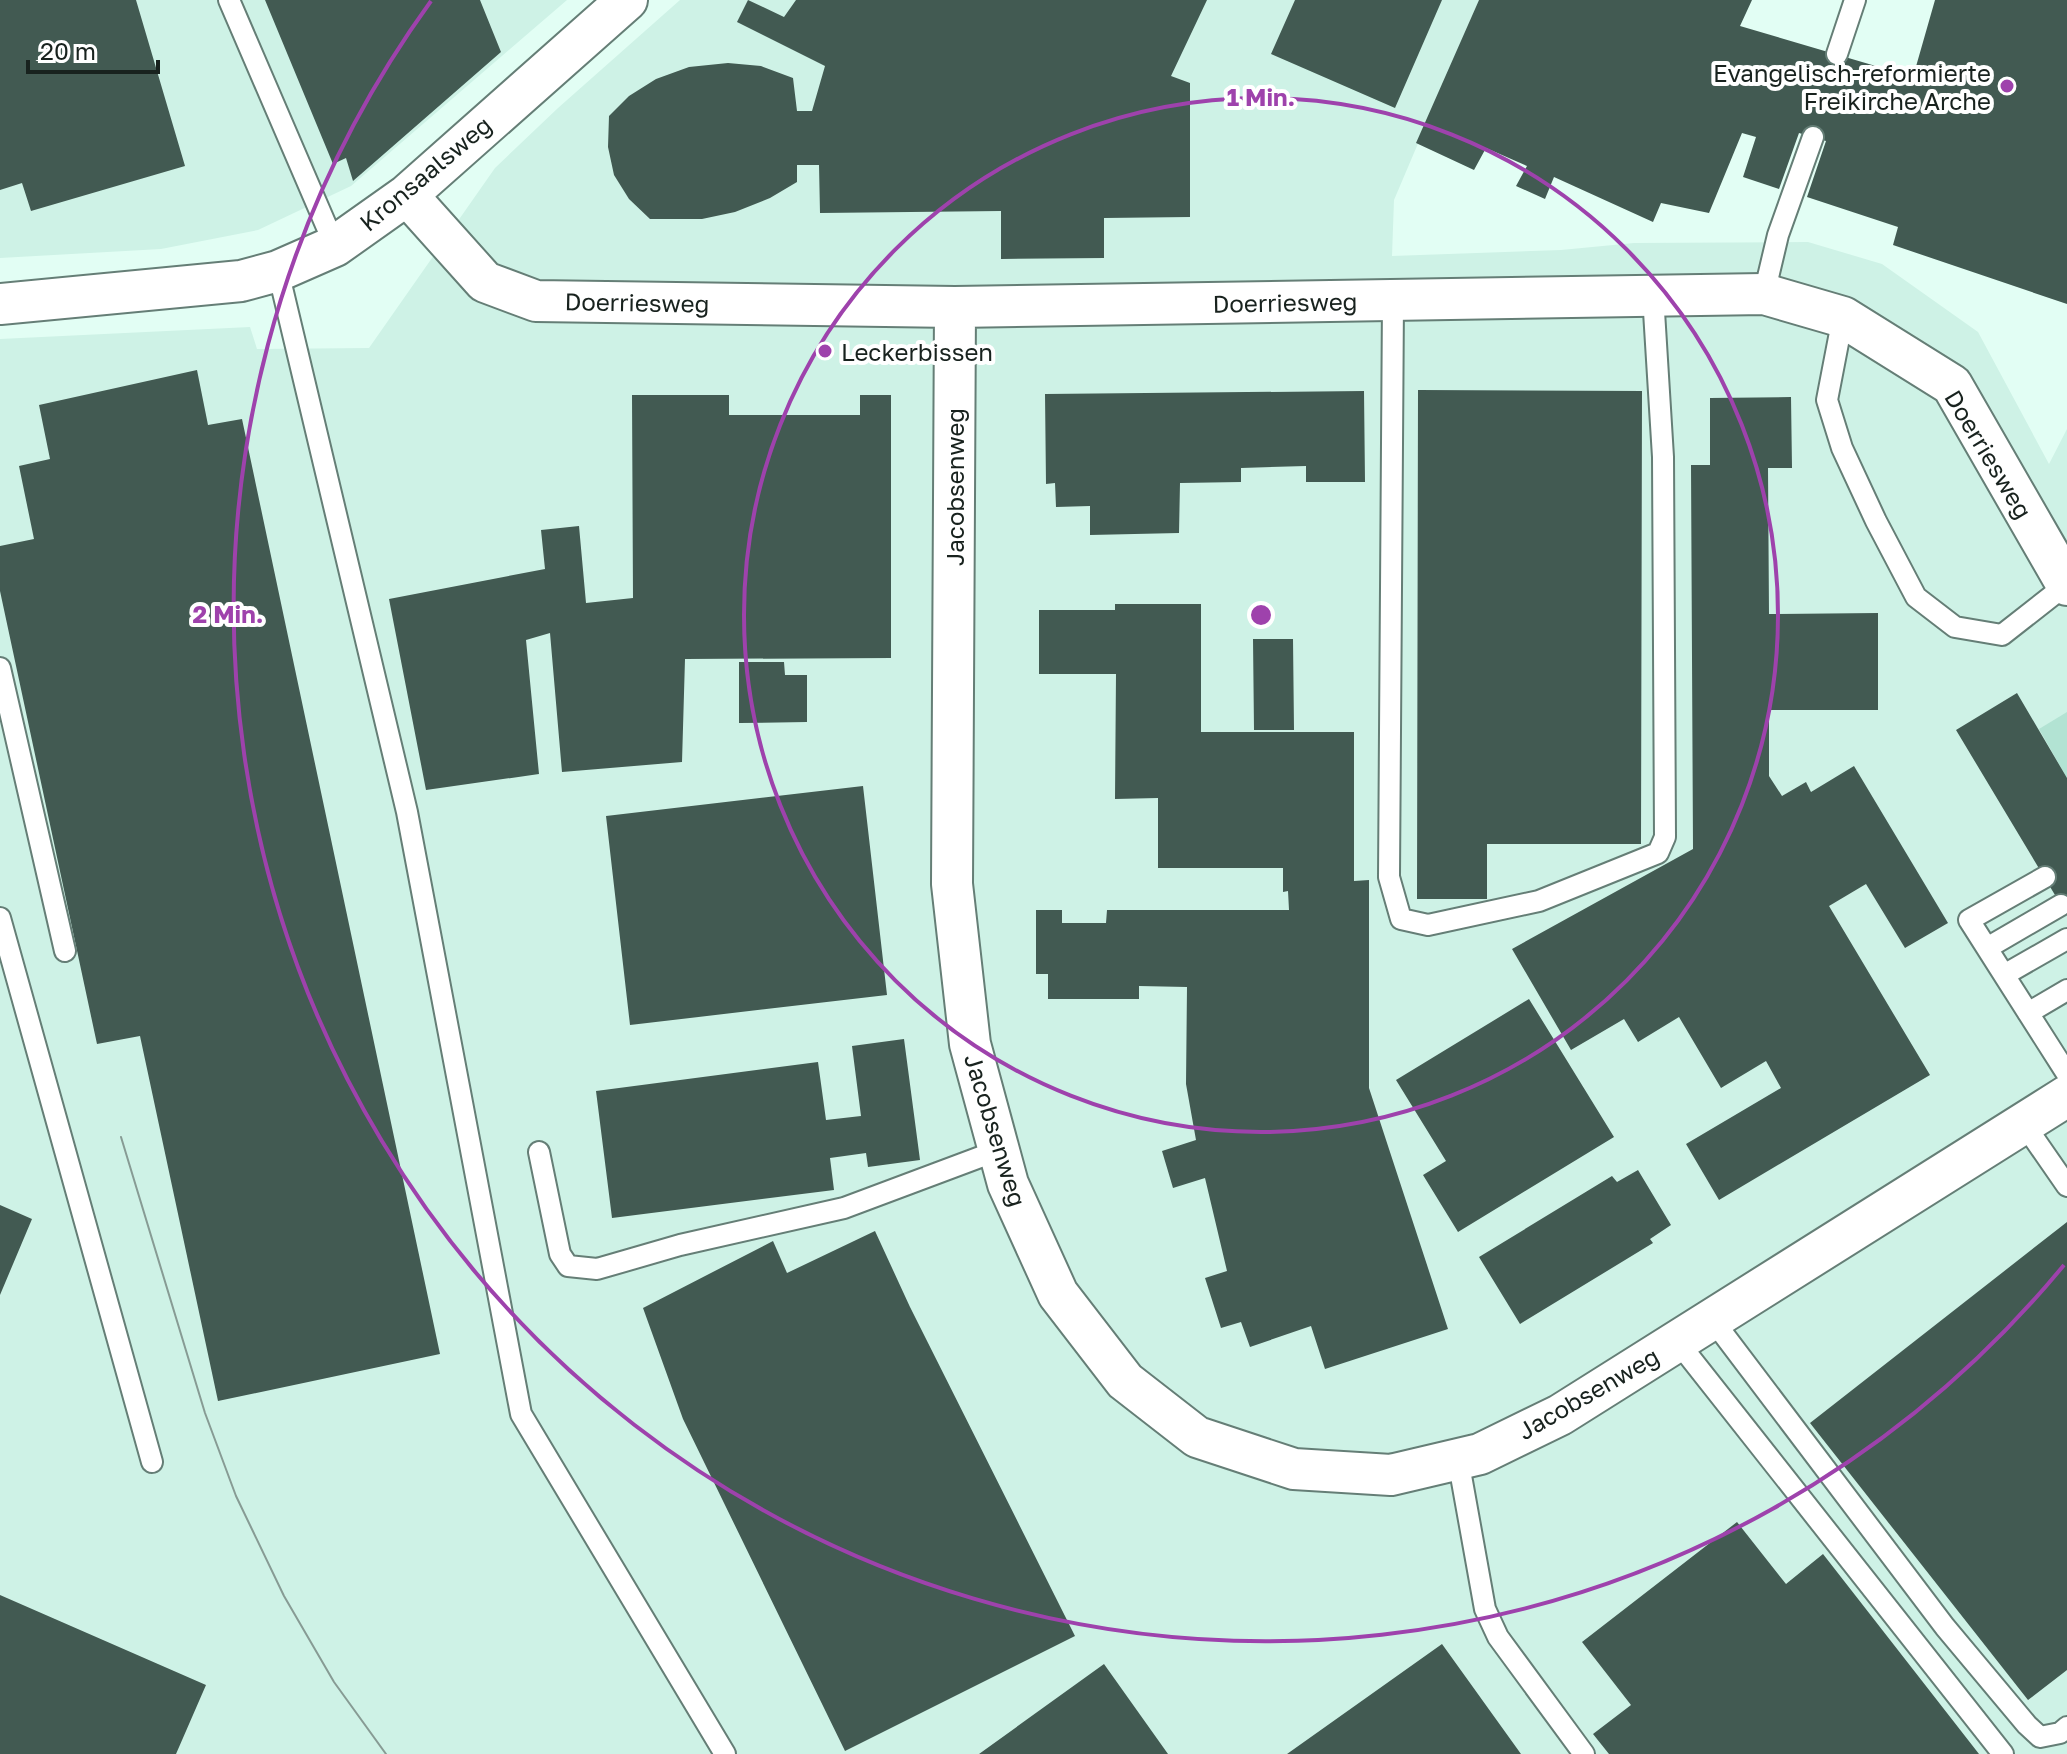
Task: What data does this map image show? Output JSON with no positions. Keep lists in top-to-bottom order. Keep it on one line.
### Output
{"streets":{"street":["Kronsaalsweg","Doerriesweg","Jacobsenweg"]},"crossings":[["Kronsaalsweg","Doerriesweg"],["Doerriesweg","Jacobsenweg"]],"places":["Evangelisch-reformierte Freikirche Arche","Leckerbissen"],"scale_bar":"20 m","rings":["1 Min.","2 Min."]}
